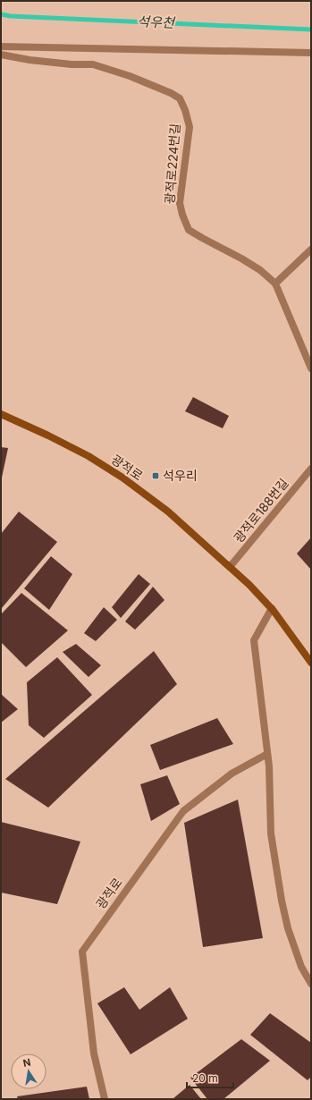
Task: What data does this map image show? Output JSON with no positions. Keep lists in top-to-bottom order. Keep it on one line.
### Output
{"streets":{"main road":["광적로"],"street":["광적로224번길","광적로188번길"]},"crossings":[["광적로","광적로188번길"]],"water":["석우천"],"places":{"transit":["석우리"]},"scale_bar":"20 m","north":"top"}
